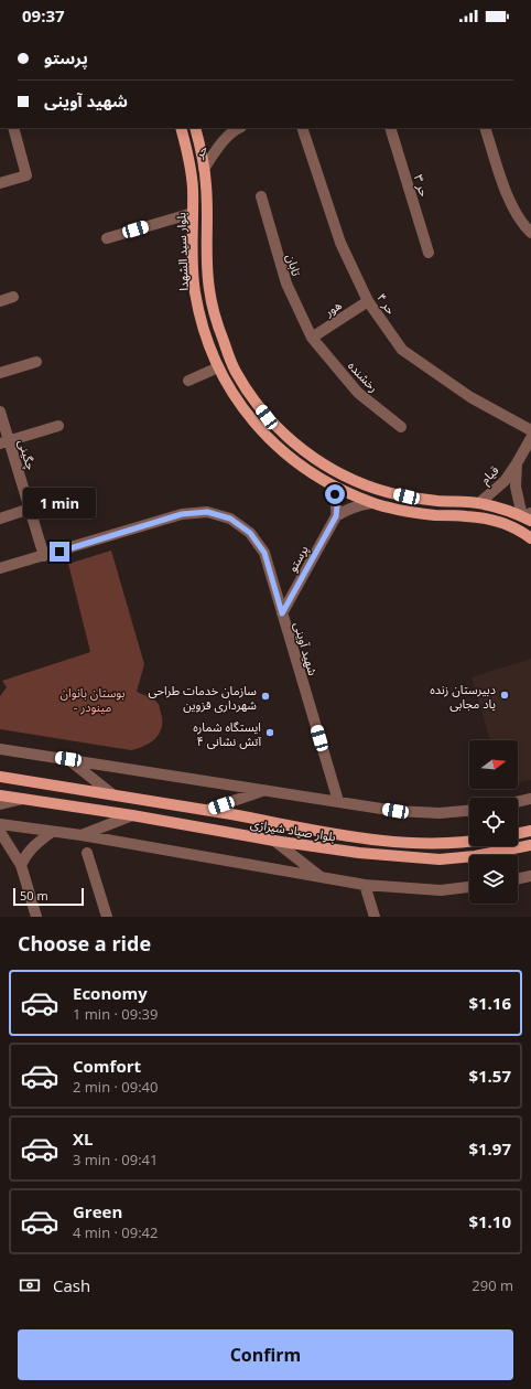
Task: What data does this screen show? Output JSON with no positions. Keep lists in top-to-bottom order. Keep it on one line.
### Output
{"streets":{"main road":["بلوار سید الشهدا","بلوار صیاد شیرازی"],"street":["حر","حر ۳","تابان","حر ۴","هور","رخشنده","چگینی","قیام","پرستو","شهید آوینی"]},"crossings":[["حر","بلوار سید الشهدا"],["بلوار سید الشهدا","قیام"],["تابان","هور"],["تابان","رخشنده"],["حر ۴","هور"],["هور","رخشنده"],["چگینی","شهید آوینی"],["پرستو","شهید آوینی"]],"parks":["بوستان بانوان - مینودر"],"places":["دبیرستان زنده یاد مجابی","سازمان خدمات طراحی شهرداری قزوین","ایستگاه شماره ۴ آتش نشانی"],"scale_bar":"50 m","north":"right","page":{"status":"09:37","banner":["پرستو","شهید آوینی"],"bubble":"1 min","scale":"50 m","heading":"Choose a ride","list":[{"name":"Economy","note":"1 min · 09:39","value":"$1.16"},{"name":"Comfort","note":"2 min · 09:40","value":"$1.57"},{"name":"XL","note":"3 min · 09:41","value":"$1.97"},{"name":"Green","note":"4 min · 09:42","value":"$1.10"}],"pay":["Cash","290 m"],"buttons":"Confirm"}}
